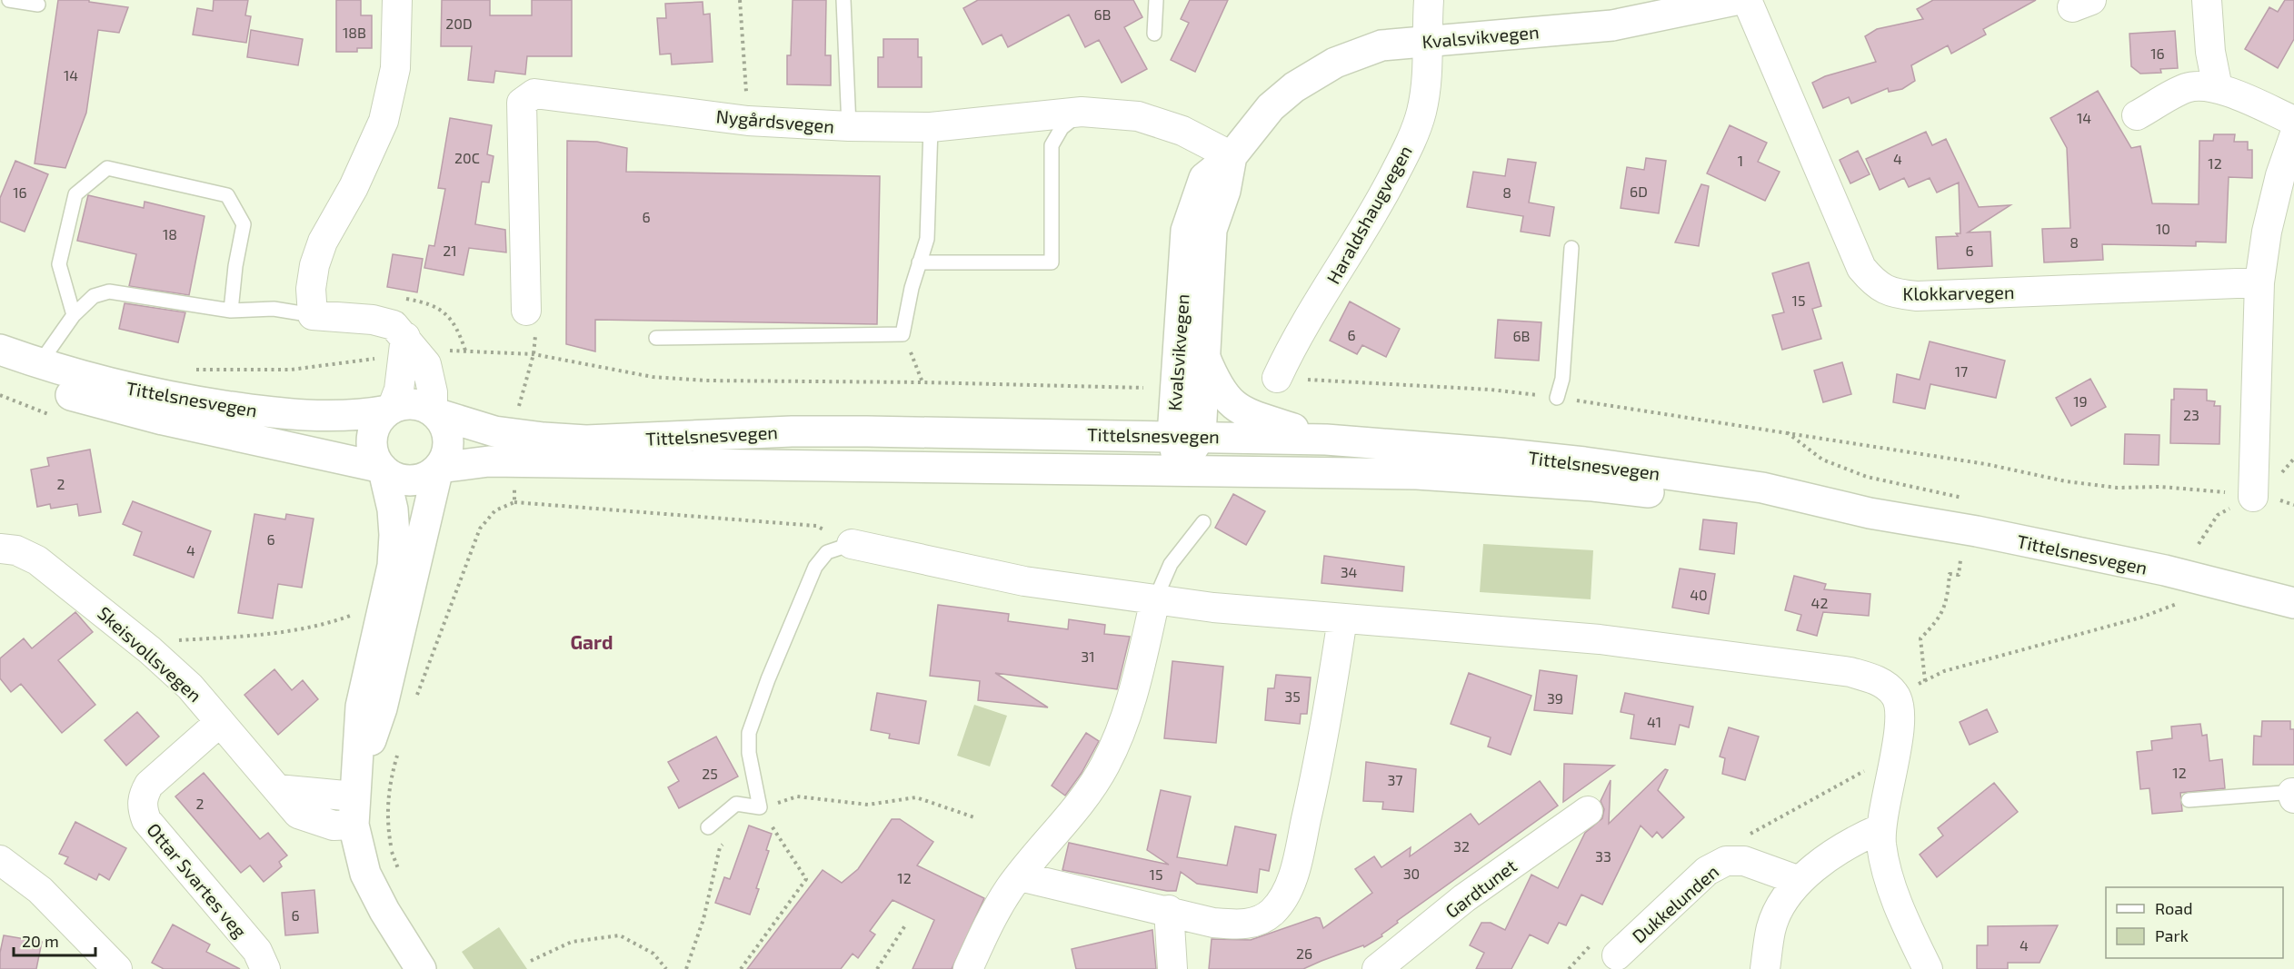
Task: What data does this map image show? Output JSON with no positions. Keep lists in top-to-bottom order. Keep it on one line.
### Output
{"streets":{"main road":["Kvalsvikvegen","Tittelsnesvegen"],"street":["Nygårdsvegen","Haraldshaugvegen","Klokkarvegen","Skeisvollsvegen","Ottar Svartes veg","Gardtunet","Dukkelunden"]},"crossings":[["Kvalsvikvegen","Nygårdsvegen"],["Kvalsvikvegen","Haraldshaugvegen"],["Kvalsvikvegen","Tittelsnesvegen"],["Skeisvollsvegen","Ottar Svartes veg"]],"districts":["Gard"],"house_numbers":["6B","20D","18B","16","14","14","20C","4","1","12","6D","16","8","6","10","18","8","21","6","15","6","6B","17","19","23","2","6","4","34","40","42","31","35","39","41","12","25","37","2","32","33","30","15","12","6","4","26"],"legend":["Road","Park"],"scale_bar":"20 m"}
